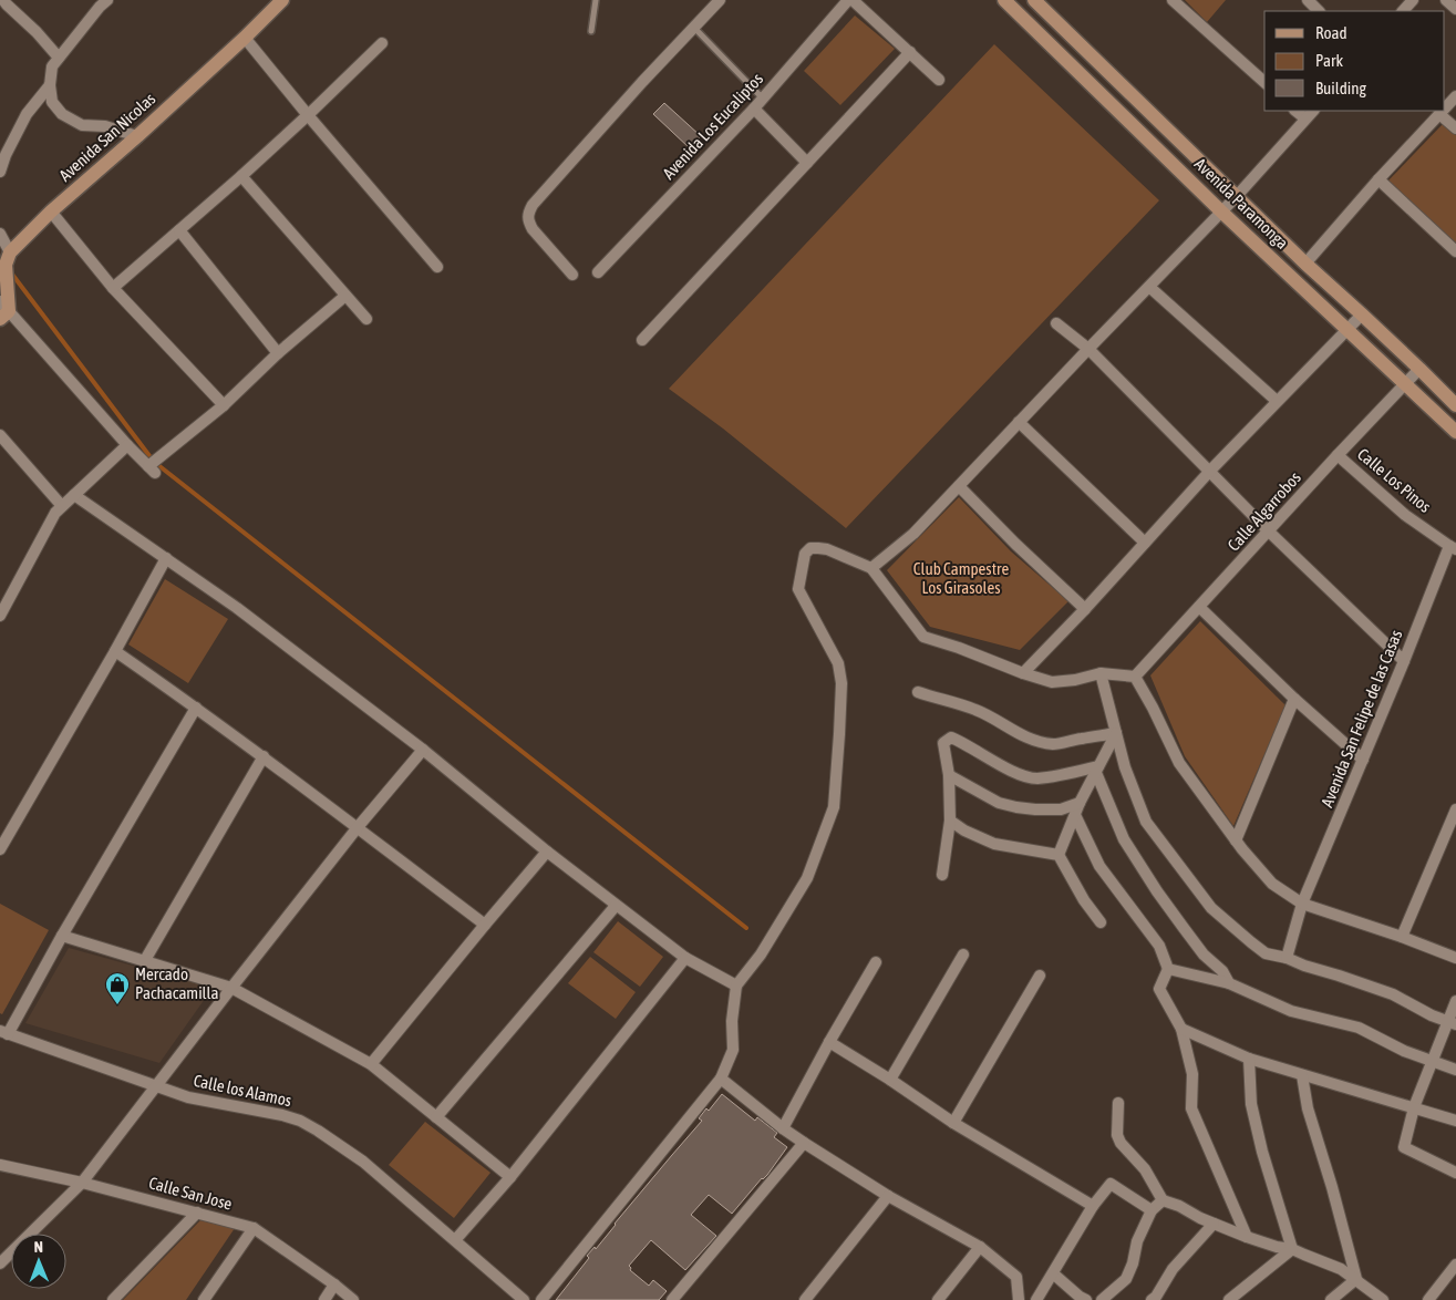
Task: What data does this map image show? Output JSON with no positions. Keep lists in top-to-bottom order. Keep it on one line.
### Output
{"streets":{"street":["Avenida Los Eucaliptos","Avenida San Nicolas","Avenida Paramonga","Calle Los Pinos","Calle Algarrobos","Avenida San Felipe de las Casas","Calle los Alamos","Calle San Jose"]},"crossings":[["Avenida Paramonga","Calle Algarrobos"],["Calle Los Pinos","Calle Algarrobos"],["Calle Los Pinos","Avenida San Felipe de las Casas"]],"parks":["Club Campestre Los Girasoles"],"places":{"shop":["Mercado Pachacamilla"]},"legend":["Road","Park","Building"],"north":"top"}
